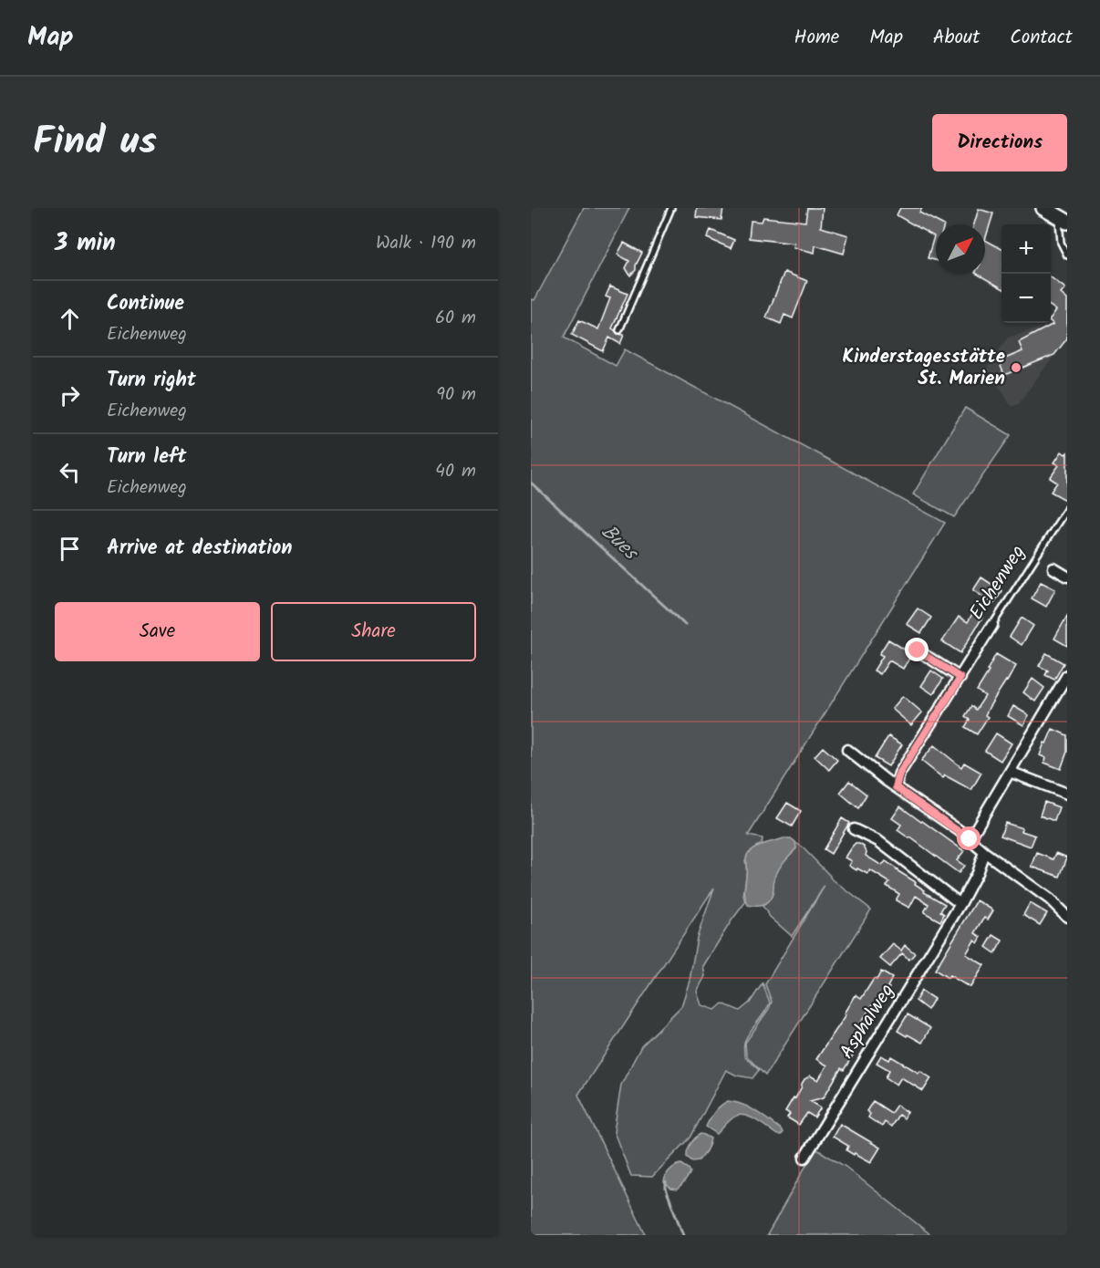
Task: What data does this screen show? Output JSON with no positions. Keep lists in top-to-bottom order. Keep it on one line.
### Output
{"streets":{"street":["Eichenweg","Asphalweg"]},"water":["Bues"],"places":["Kinderstagesstätte St. Marien"],"north":"top right","page":{"header":"Map","nav":["Home","Map","About","Contact"],"title":"Find us","buttons":["Directions",["Save","Share"]],"heading":["3 min","Walk · 190 m"],"map_buttons":["+","−"],"list":[["Continue","Eichenweg","60 m"],["Turn right","Eichenweg","90 m"],["Turn left","Eichenweg","40 m"],"Arrive at destination"]}}
